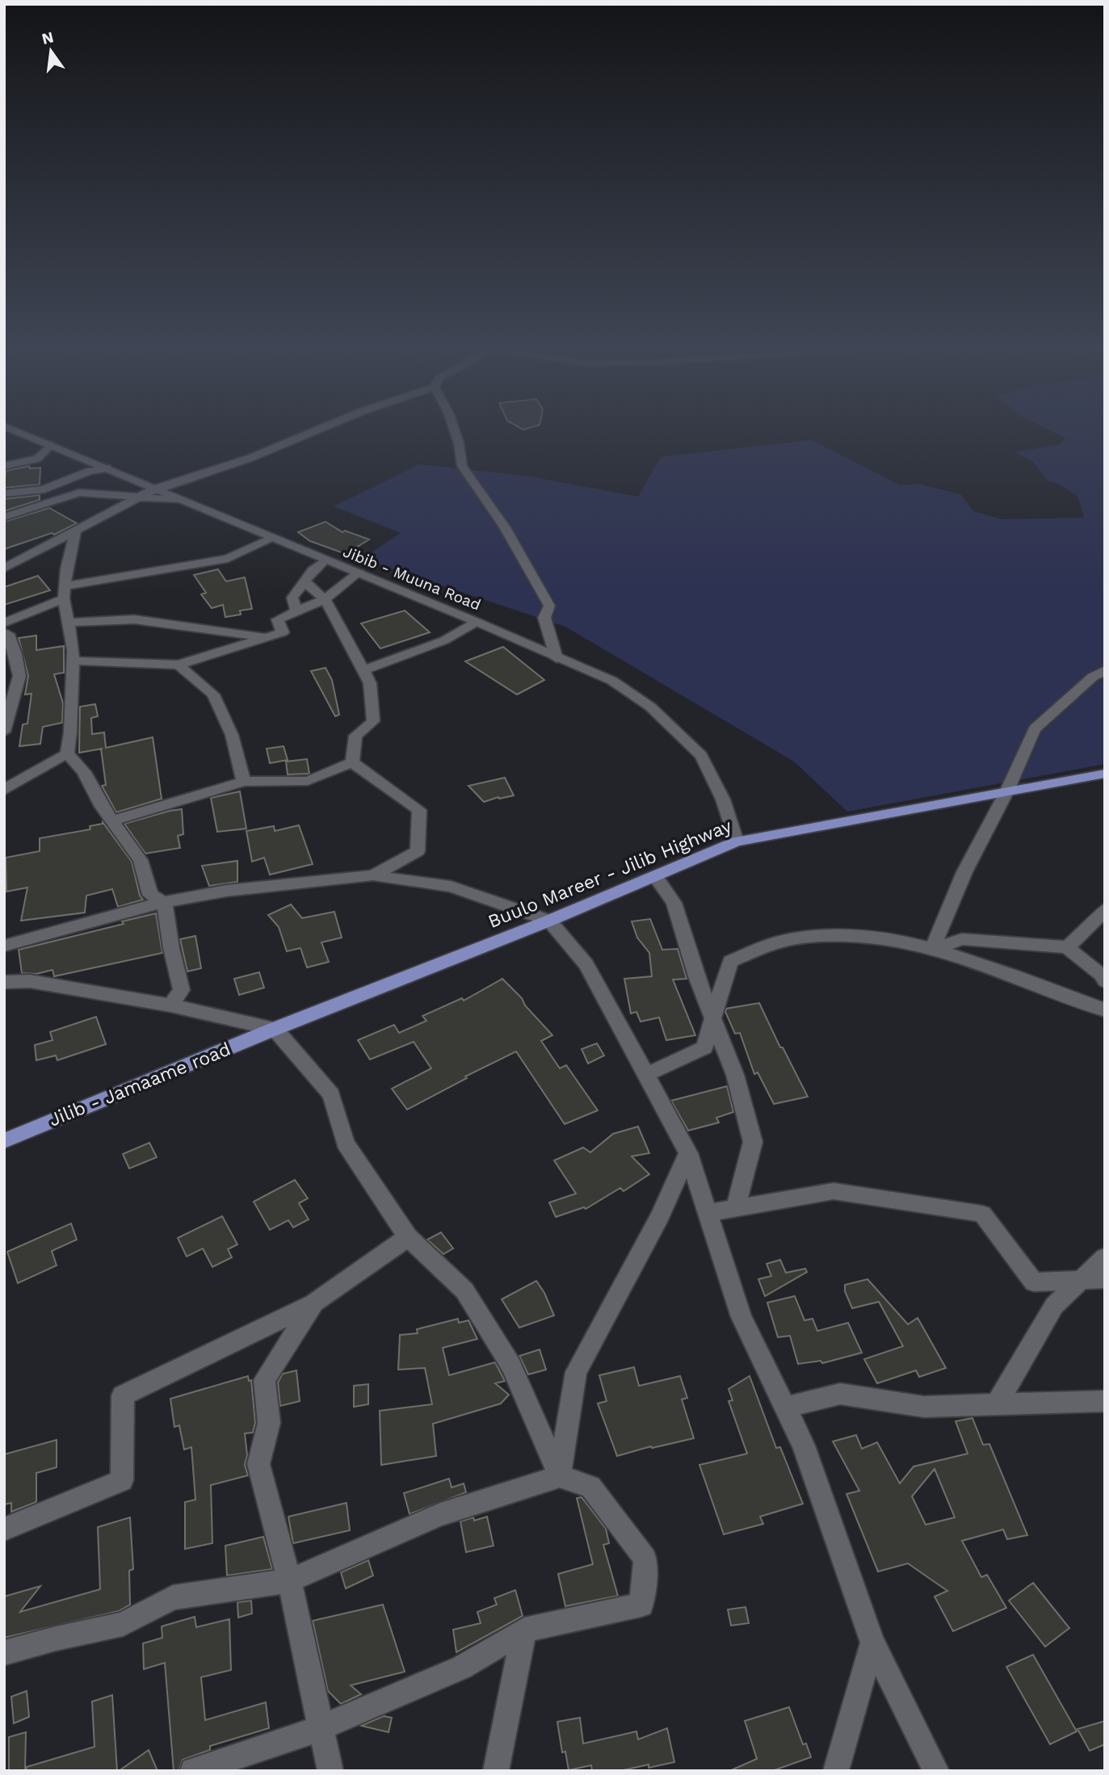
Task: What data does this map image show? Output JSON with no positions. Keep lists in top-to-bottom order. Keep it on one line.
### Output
{"streets":{"main road":["Buulo Mareer - Jilib Highway","Jilib - Jamaame road"],"street":["Jibib - Muuna Road"]},"crossings":[["Jibib - Muuna Road","Buulo Mareer - Jilib Highway"],["Buulo Mareer - Jilib Highway","Jilib - Jamaame road"]],"north":"top"}
